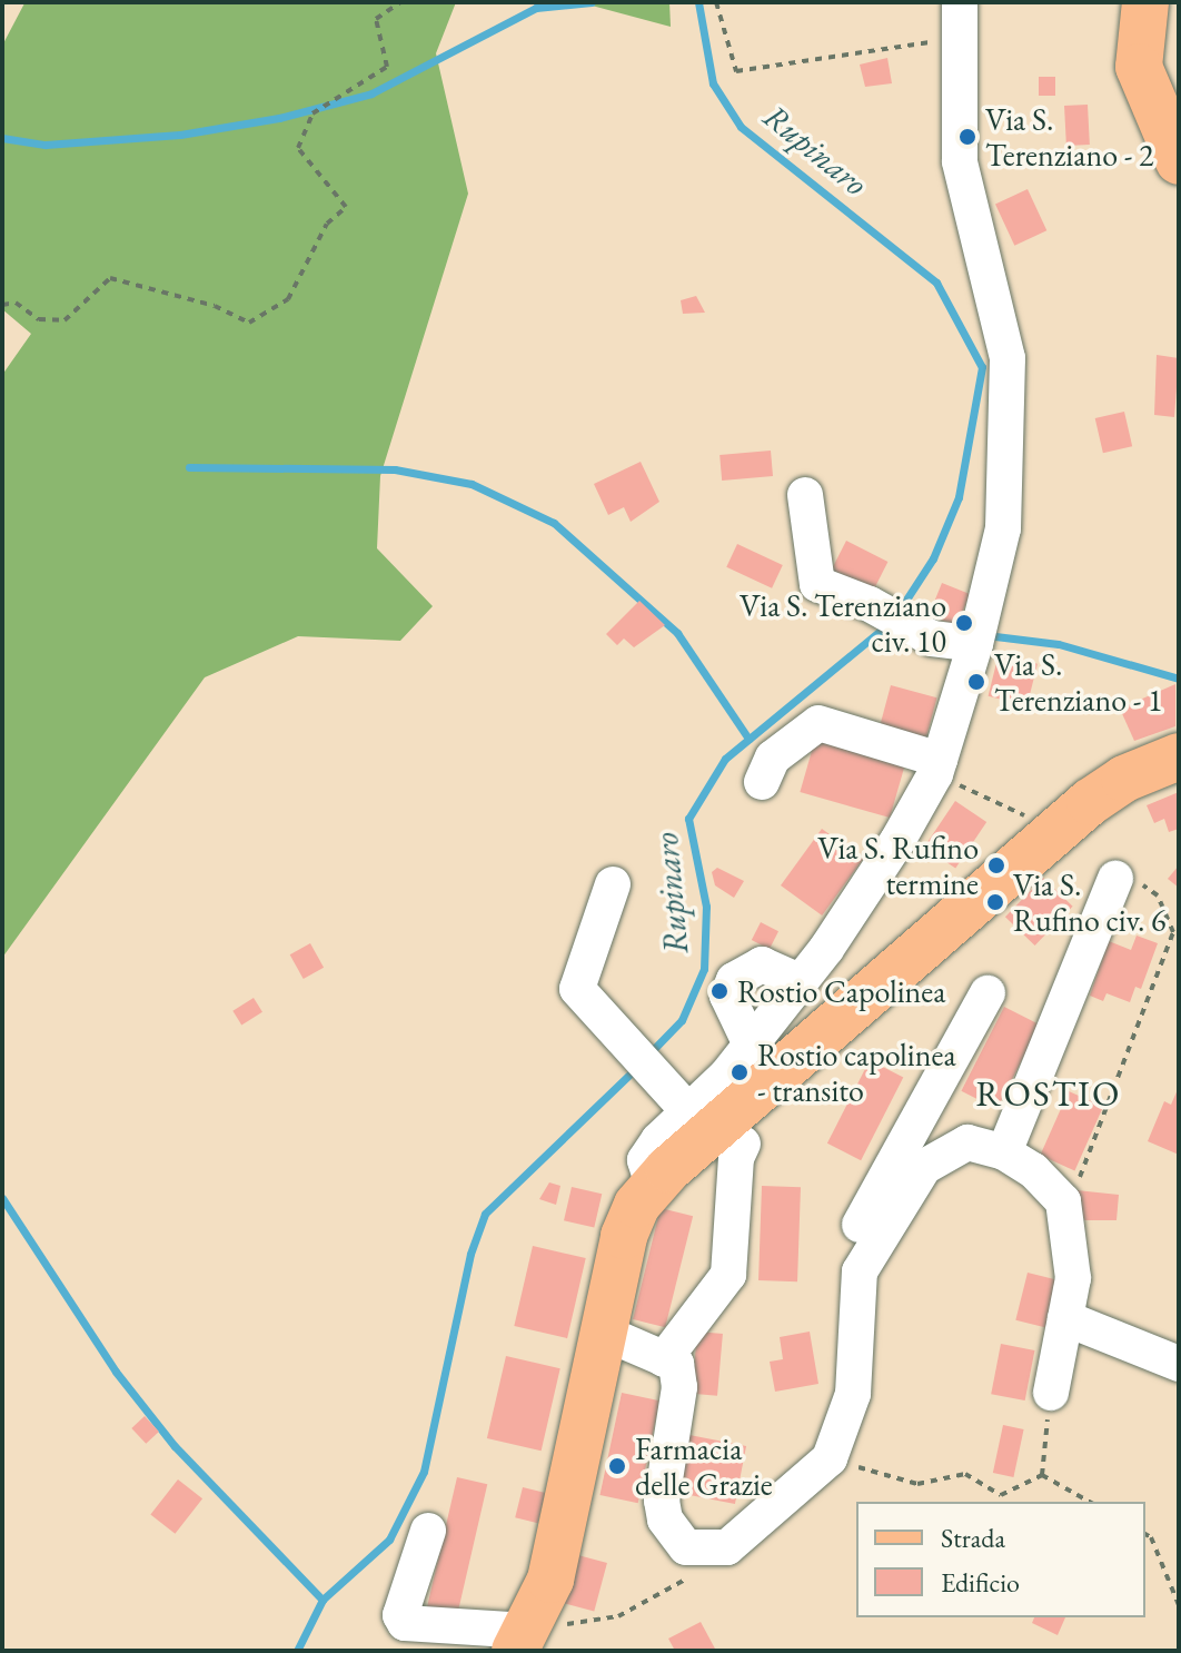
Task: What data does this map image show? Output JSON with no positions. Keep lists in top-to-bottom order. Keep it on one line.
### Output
{"districts":["ROSTIO"],"water":["Rupinaro"],"places":["Via S. Terenziano - 2","Via S. Terenziano civ. 10","Via S. Terenziano - 1","Via S. Rufino termine","Via S. Rufino civ. 6","Rostio Capolinea","Rostio capolinea - transito","Farmacia delle Grazie"],"legend":["Strada","Edificio"]}
